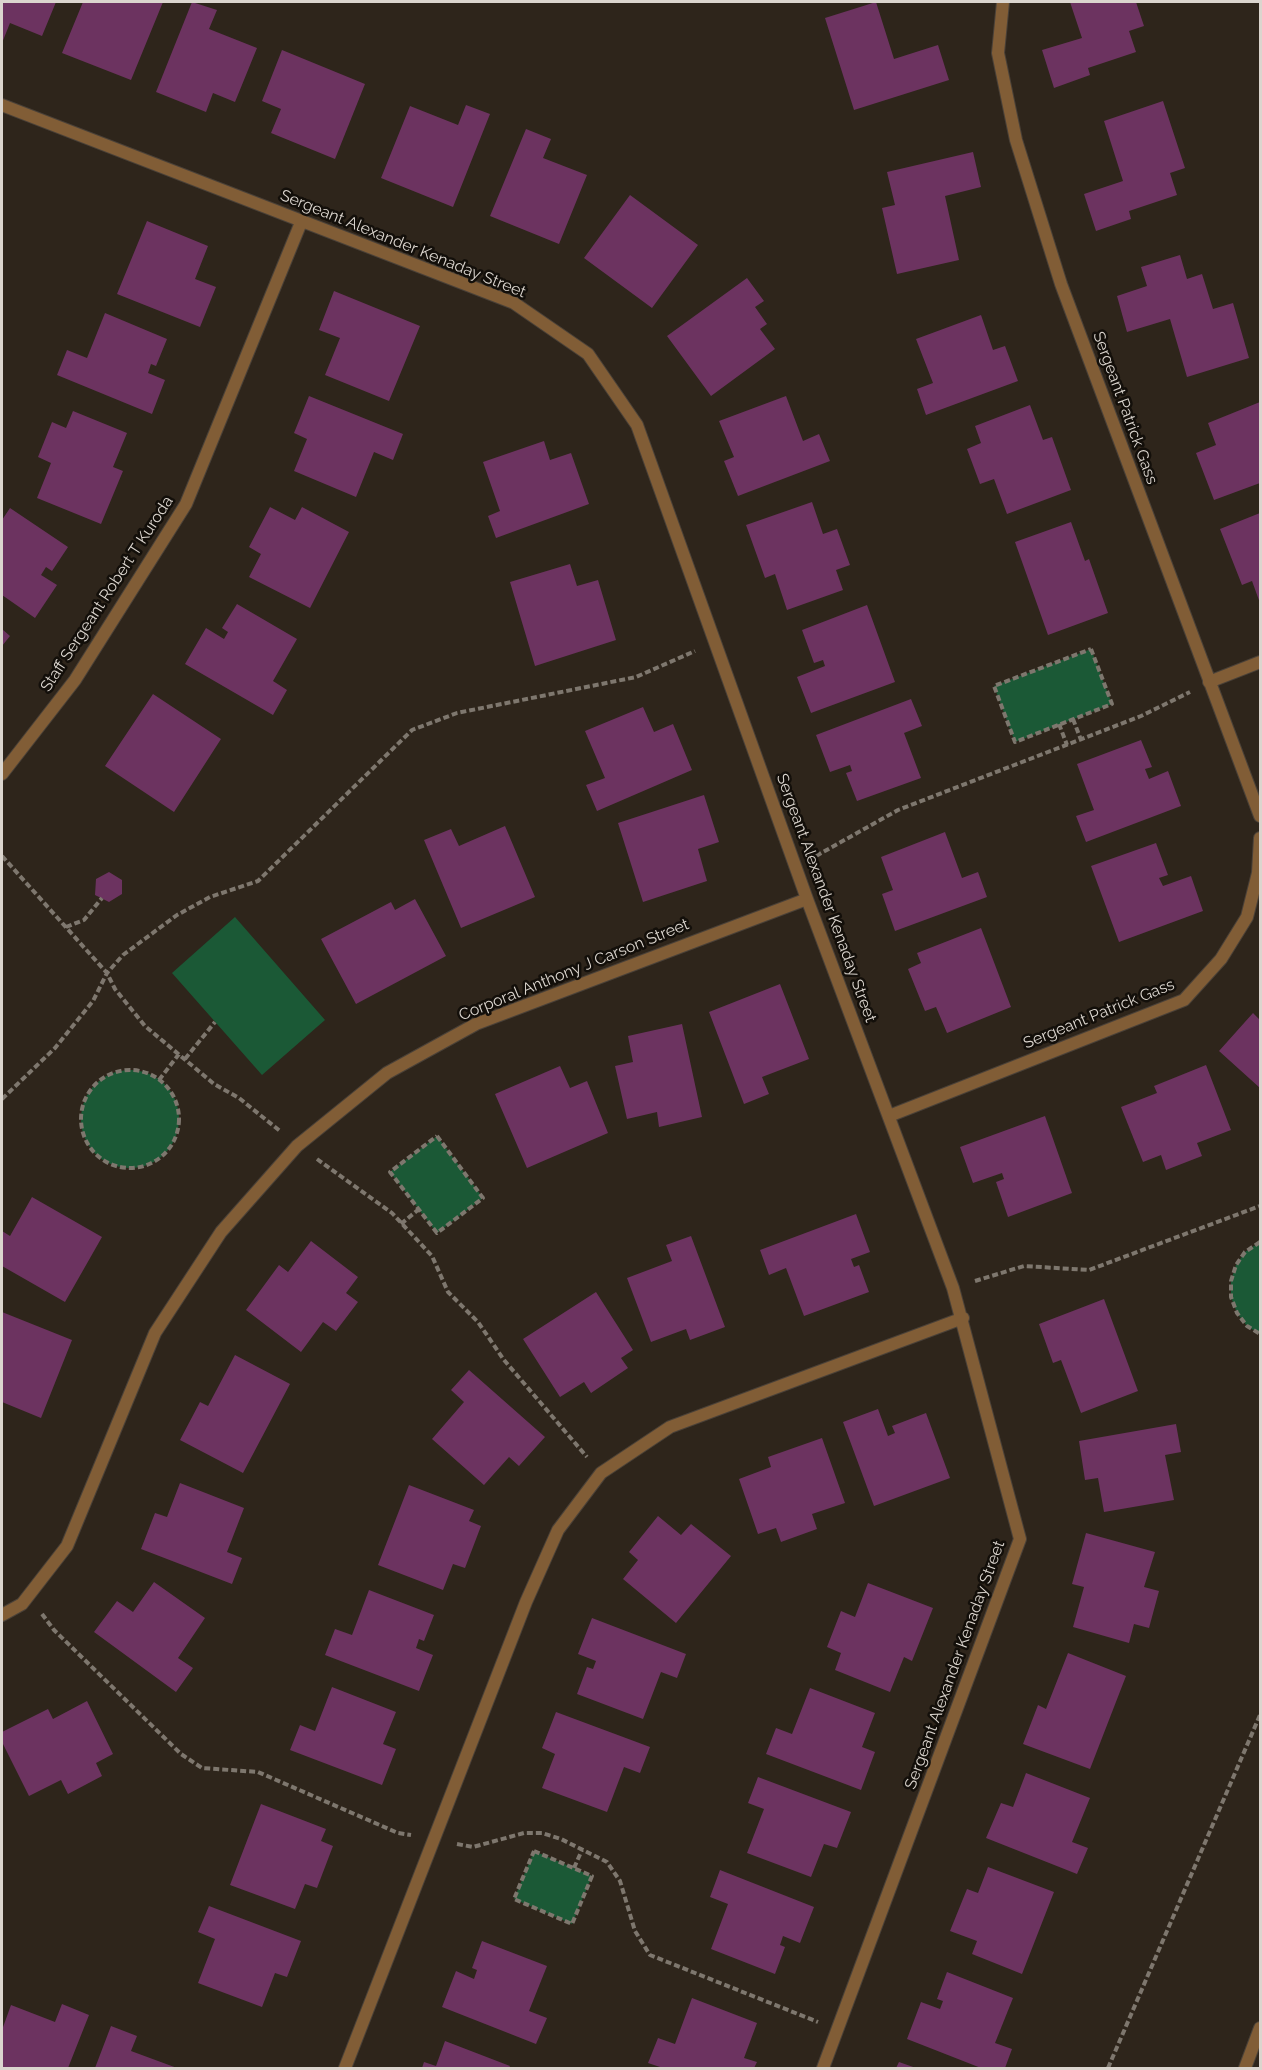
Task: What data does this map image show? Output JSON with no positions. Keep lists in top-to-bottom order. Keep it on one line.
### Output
{"streets":{"street":["Sergeant Alexander Kenaday Street","Sergeant Patrick Gass","Staff Sergeant Robert T Kuroda","Corporal Anthony J Carson Street"]},"crossings":[["Sergeant Alexander Kenaday Street","Sergeant Patrick Gass"],["Sergeant Alexander Kenaday Street","Staff Sergeant Robert T Kuroda"],["Sergeant Alexander Kenaday Street","Corporal Anthony J Carson Street"]]}
